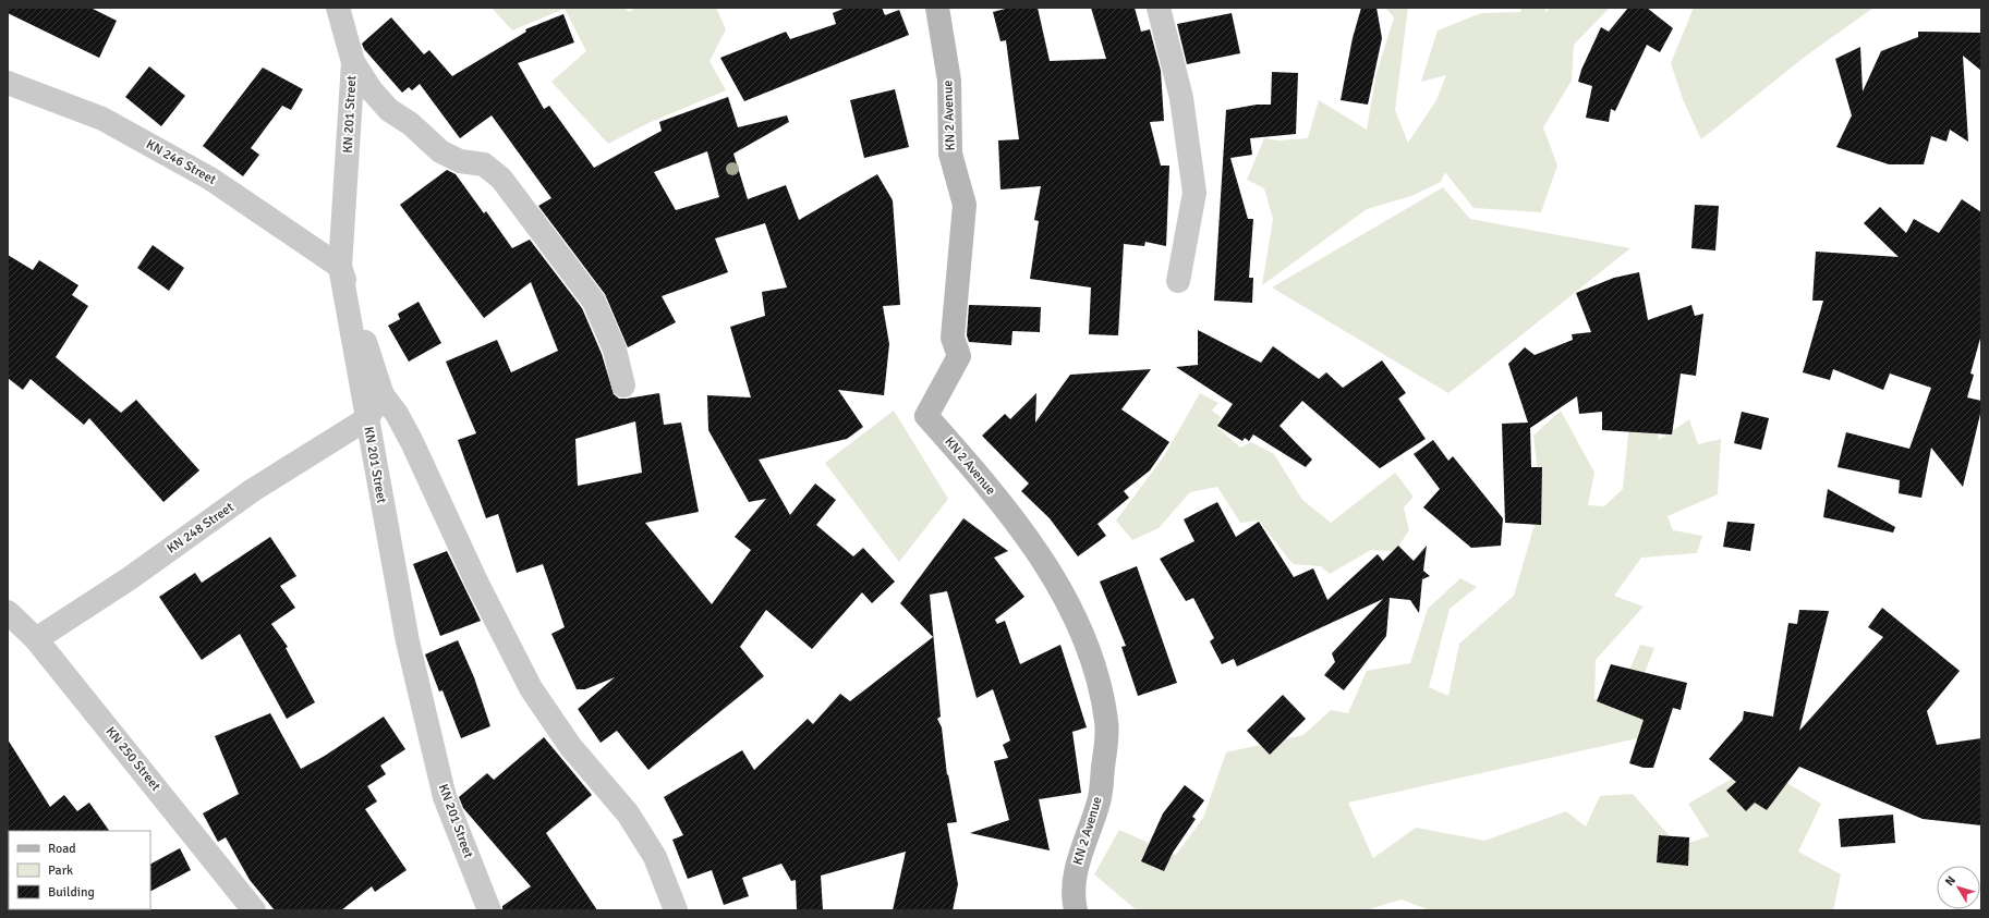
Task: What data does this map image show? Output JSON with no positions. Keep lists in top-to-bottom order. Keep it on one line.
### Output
{"streets":{"main road":["KN 2 Avenue"],"street":["KN 201 Street","KN 246 Street","KN 248 Street","KN 250 Street"]},"crossings":[["KN 201 Street","KN 246 Street"],["KN 201 Street","KN 248 Street"],["KN 248 Street","KN 250 Street"]],"legend":["Road","Park","Building"],"north":"top left"}
